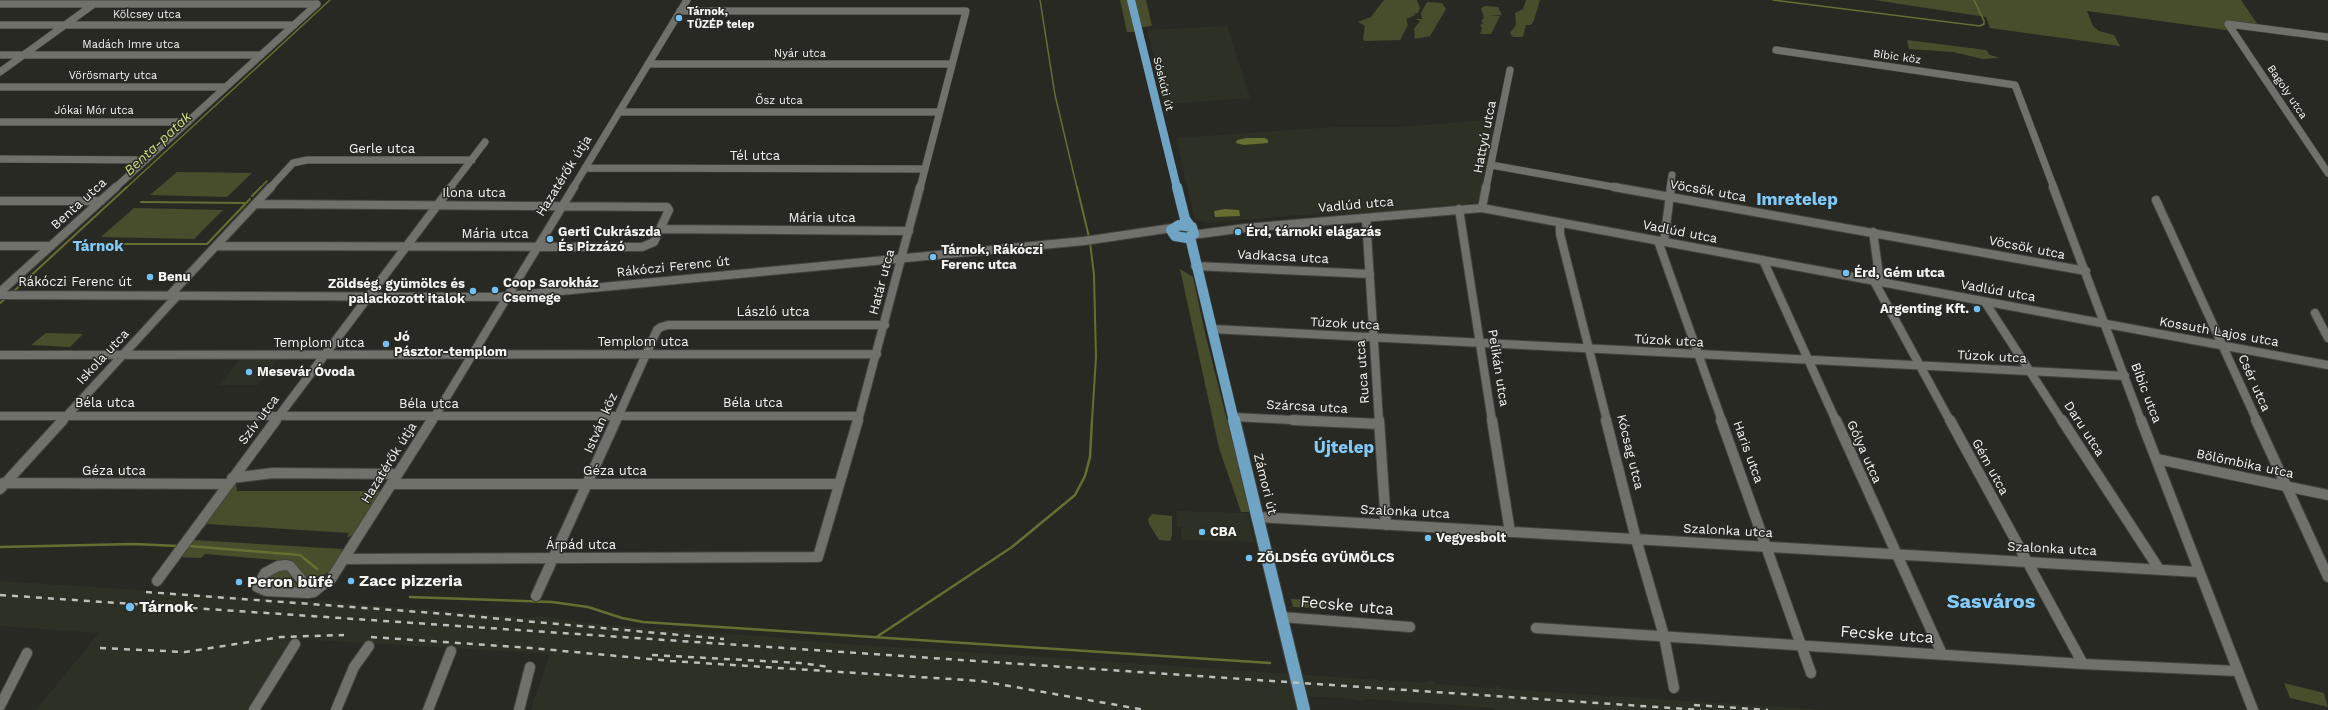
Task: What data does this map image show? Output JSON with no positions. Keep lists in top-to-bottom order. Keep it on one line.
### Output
{"streets":{"main road":["Sóskúti út","Zámori út"],"street":["Kölcsey utca","Madách Imre utca","Nyár utca","Bíbic köz","Vörösmarty utca","Bagoly utca","Ősz utca","Jókai Mór utca","Hattyú utca","Gerle utca","Tél utca","Hazatérők útja","Vöcsök utca","Ilona utca","Benta utca","Vadlúd utca","Mária utca","Vadkacsa utca","Rákóczi Ferenc út","Határ utca","László utca","Túzok utca","Kossuth Lajos utca","Templom utca","Iskola utca","Pelikán utca","Ruca utca","Csér utca","Bíbic utca","Béla utca","Szárcsa utca","Szív utca","István köz","Daru utca","Kócsag utca","Haris utca","Gólya utca","Bölömbika utca","Gém utca","Géza utca","Szalonka utca","Árpád utca","Fecske utca"]},"crossings":[["Kölcsey utca","Benta utca"],["Madách Imre utca","Benta utca"],["Nyár utca","Hazatérők útja"],["Nyár utca","Határ utca"],["Bíbic köz","Bíbic utca"],["Vörösmarty utca","Benta utca"],["Sóskúti út","Vadlúd utca"],["Sóskúti út","Rákóczi Ferenc út"],["Sóskúti út","Zámori út"],["Ősz utca","Hazatérők útja"],["Ősz utca","Határ utca"],["Jókai Mór utca","Benta utca"],["Hattyú utca","Vöcsök utca"],["Hattyú utca","Vadlúd utca"],["Gerle utca","Iskola utca"],["Gerle utca","Szív utca"],["Tél utca","Hazatérők útja"],["Tél utca","Határ utca"],["Hazatérők útja","Ilona utca"],["Hazatérők útja","Mária utca"],["Hazatérők útja","Rákóczi Ferenc út"],["Hazatérők útja","Határ utca"],["Hazatérők útja","Templom utca"],["Hazatérők útja","Béla utca"],["Hazatérők útja","Géza utca"],["Hazatérők útja","Árpád utca"],["Vöcsök utca","Bíbic utca"],["Vöcsök utca","Haris utca"],["Vöcsök utca","Gém utca"],["Ilona utca","Mária utca"],["Ilona utca","Iskola utca"],["Ilona utca","Szív utca"],["Benta utca","Rákóczi Ferenc út"],["Vadlúd utca","Kossuth Lajos utca"],["Vadlúd utca","Pelikán utca"],["Vadlúd utca","Ruca utca"],["Vadlúd utca","Bíbic utca"],["Vadlúd utca","Daru utca"],["Vadlúd utca","Kócsag utca"],["Vadlúd utca","Haris utca"],["Vadlúd utca","Gólya utca"],["Vadlúd utca","Gém utca"],["Vadlúd utca","Zámori út"],["Mária utca","Határ utca"],["Mária utca","Iskola utca"],["Mária utca","Szív utca"],["Vadkacsa utca","Ruca utca"],["Vadkacsa utca","Zámori út"],["Rákóczi Ferenc út","Határ utca"],["Rákóczi Ferenc út","Iskola utca"],["Rákóczi Ferenc út","Szív utca"],["Rákóczi Ferenc út","Zámori út"],["Határ utca","László utca"],["Határ utca","Templom utca"],["Határ utca","Béla utca"],["Határ utca","Géza utca"],["Határ utca","Árpád utca"],["László utca","István köz"],["Túzok utca","Pelikán utca"],["Túzok utca","Ruca utca"],["Túzok utca","Bíbic utca"],["Túzok utca","Daru utca"],["Túzok utca","Kócsag utca"],["Túzok utca","Haris utca"],["Túzok utca","Gólya utca"],["Túzok utca","Gém utca"],["Túzok utca","Zámori út"],["Kossuth Lajos utca","Csér utca"],["Kossuth Lajos utca","Bíbic utca"],["Templom utca","Iskola utca"],["Templom utca","Szív utca"],["Templom utca","István köz"],["Iskola utca","Béla utca"],["Iskola utca","Géza utca"],["Pelikán utca","Szalonka utca"],["Ruca utca","Szárcsa utca"],["Ruca utca","Szalonka utca"],["Csér utca","Bölömbika utca"],["Bíbic utca","Bölömbika utca"],["Bíbic utca","Szalonka utca"],["Bíbic utca","Fecske utca"],["Béla utca","Szív utca"],["Béla utca","István köz"],["Szárcsa utca","Zámori út"],["Szív utca","Géza utca"],["István köz","Géza utca"],["István köz","Árpád utca"],["Daru utca","Szalonka utca"],["Kócsag utca","Szalonka utca"],["Kócsag utca","Fecske utca"],["Haris utca","Szalonka utca"],["Haris utca","Fecske utca"],["Gólya utca","Szalonka utca"],["Gólya utca","Fecske utca"],["Gém utca","Szalonka utca"],["Gém utca","Fecske utca"],["Zámori út","Szalonka utca"],["Zámori út","Fecske utca"]],"districts":["Imretelep","Tárnok","Újtelep","Sasváros"],"water":["Benta-patak"],"places":["Tárnok, TÜZÉP telep","Érd, tárnoki elágazás","Gerti Cukrászda És Pizzázó","Tárnok, Rákóczi Ferenc utca","Érd, Gém utca","Benu","Coop Sarokház Csemege","Zöldség, gyümölcs és palackozott italok","Argenting Kft.","Jó Pásztor-templom","Mesevár Óvoda","CBA","Vegyesbolt","ZÖLDSÉG GYÜMÖLCS","Zacc pizzeria","Peron büfé","Tárnok"]}
